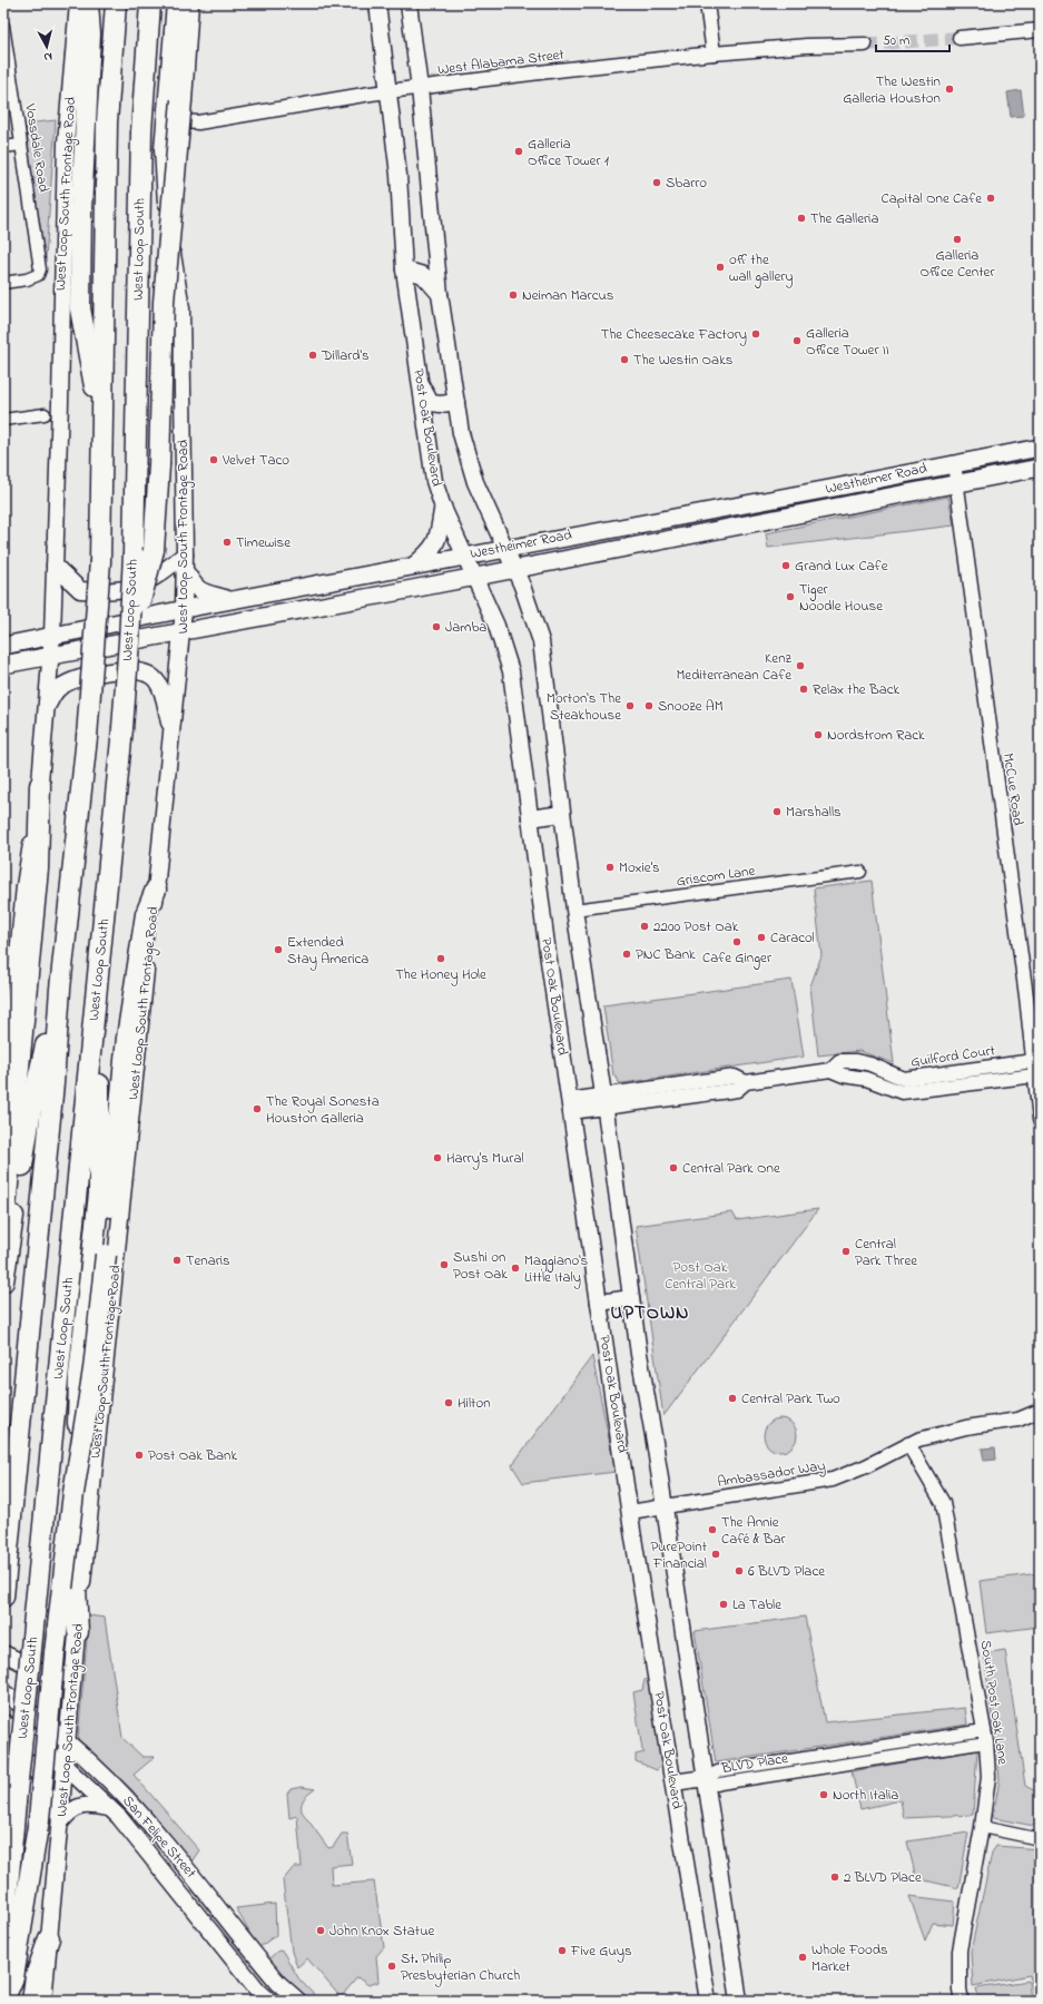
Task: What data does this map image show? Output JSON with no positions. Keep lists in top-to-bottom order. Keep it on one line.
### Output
{"streets":{"highway":["West Loop South"],"main road":["West Loop South Frontage Road","Post Oak Boulevard","Westheimer Road","San Felipe Street"],"street":["West Alabama Street","Vossdale Road","McCue Road","Griscom Lane","Guilford Court","Ambassador Way","South Post Oak Lane","BLVD Place"]},"crossings":[["West Alabama Street","West Loop South Frontage Road"],["West Alabama Street","Post Oak Boulevard"],["West Loop South Frontage Road","Westheimer Road"],["West Loop South Frontage Road","San Felipe Street"],["Post Oak Boulevard","Westheimer Road"],["Post Oak Boulevard","Guilford Court"],["Post Oak Boulevard","Ambassador Way"],["Westheimer Road","McCue Road"],["McCue Road","Guilford Court"],["Ambassador Way","South Post Oak Lane"],["South Post Oak Lane","BLVD Place"]],"districts":["UPTOWN"],"parks":["Post Oak Central Park"],"places":["The Westin Galleria Houston","Galleria Office Tower 1","Sbarro","Capital One Cafe","The Galleria","Galleria Office Center","off the wall gallery","Neiman Marcus","The Cheesecake Factory","Galleria Office Tower II","Dillard's","The Westin Oaks","Velvet Taco","Timewise","Grand Lux Cafe","Tiger Noodle House","Jamba","Kenz Mediterranean Cafe","Relax the Back","Morton's The Steakhouse","Snooze AM","Nordstrom Rack","Marshalls","Moxie's","2200 Post Oak","Caracol","Cafe Ginger","Extended Stay America","PNC Bank","The Honey Hole","The Royal Sonesta Houston Galleria","Harry's Mural","Central Park One","Central Park Three","Tenaris","Sushi on Post Oak","Maggiano's Little Italy","Central Park Two","Hilton","Post Oak Bank","The Annie Café & Bar","PurePoint Financial","6 BLVD Place","La Table","North Italia","2 BLVD Place","John Knox Statue","Five Guys","Whole Foods Market","St. Philip Presbyterian Church"],"scale_bar":"50 m","north":"bottom"}
